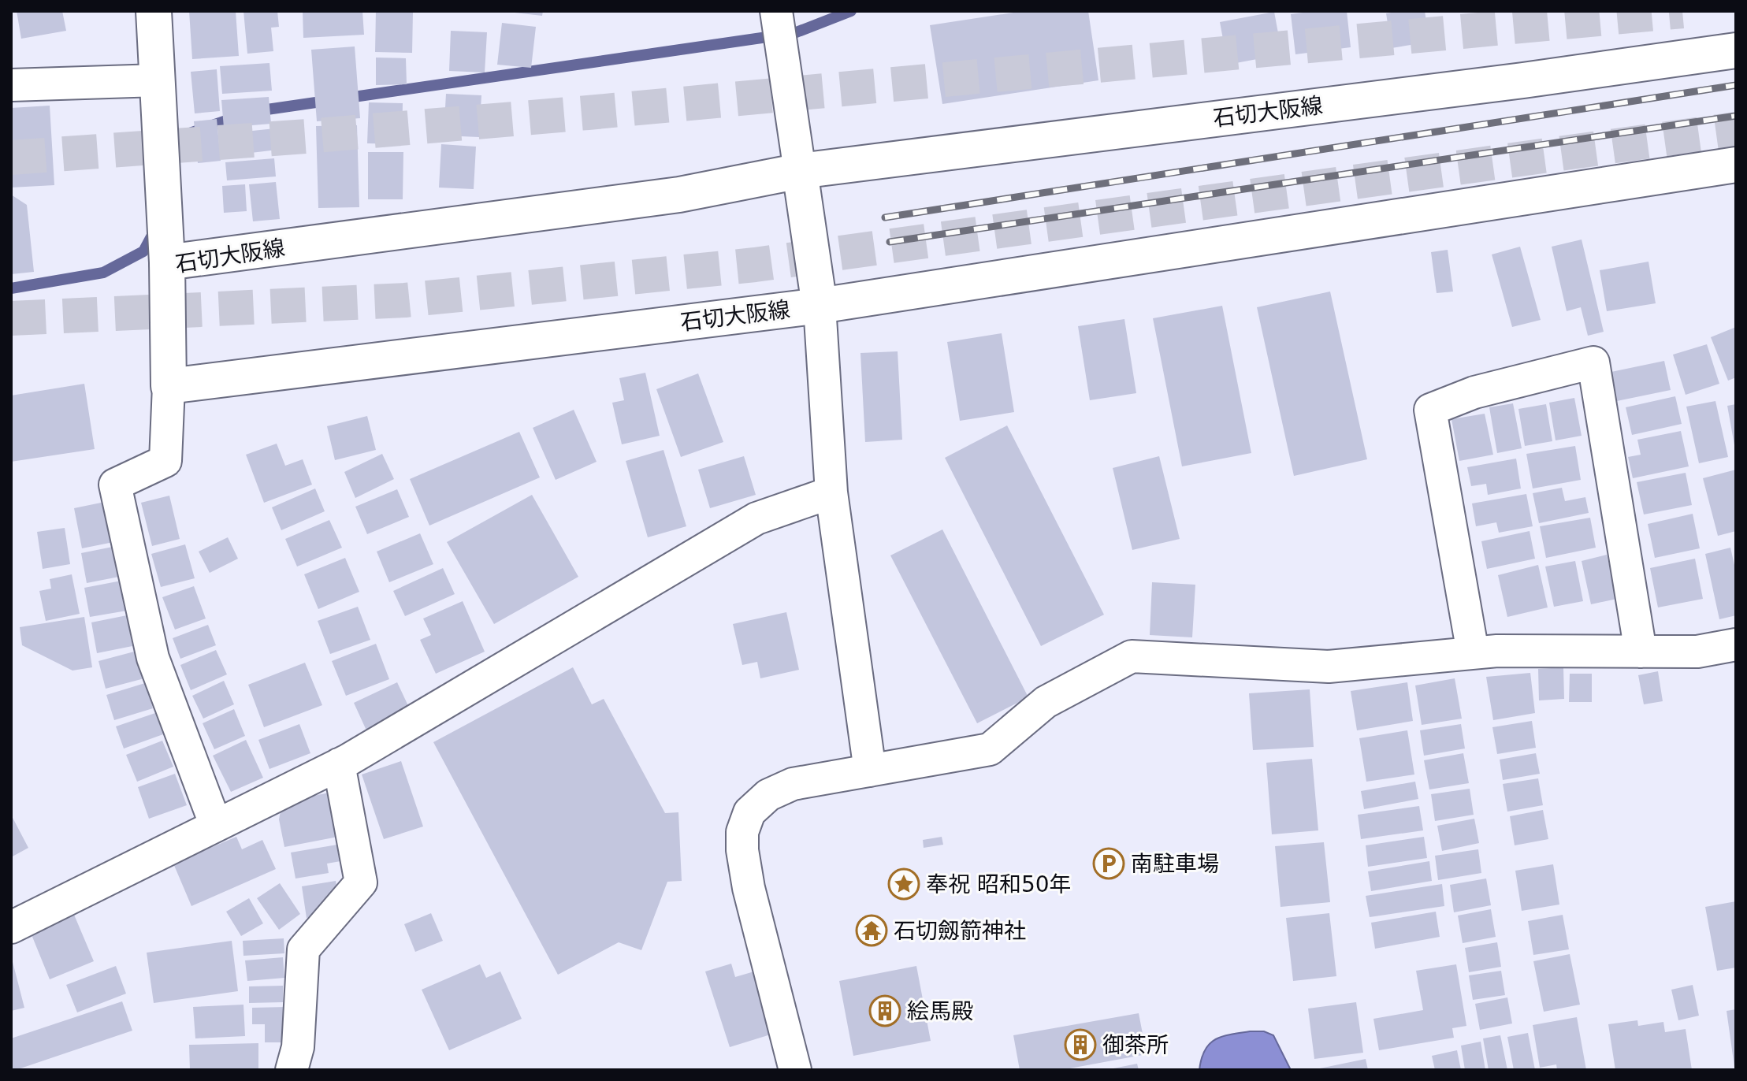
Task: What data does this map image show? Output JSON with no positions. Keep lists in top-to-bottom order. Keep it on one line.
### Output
{"streets":{"main road":["石切大阪線"]},"places":{"parking":["南駐車場"],"place":["奉祝 昭和50年"],"temple":["石切劔箭神社"],"building":["絵馬殿","御茶所"]}}
